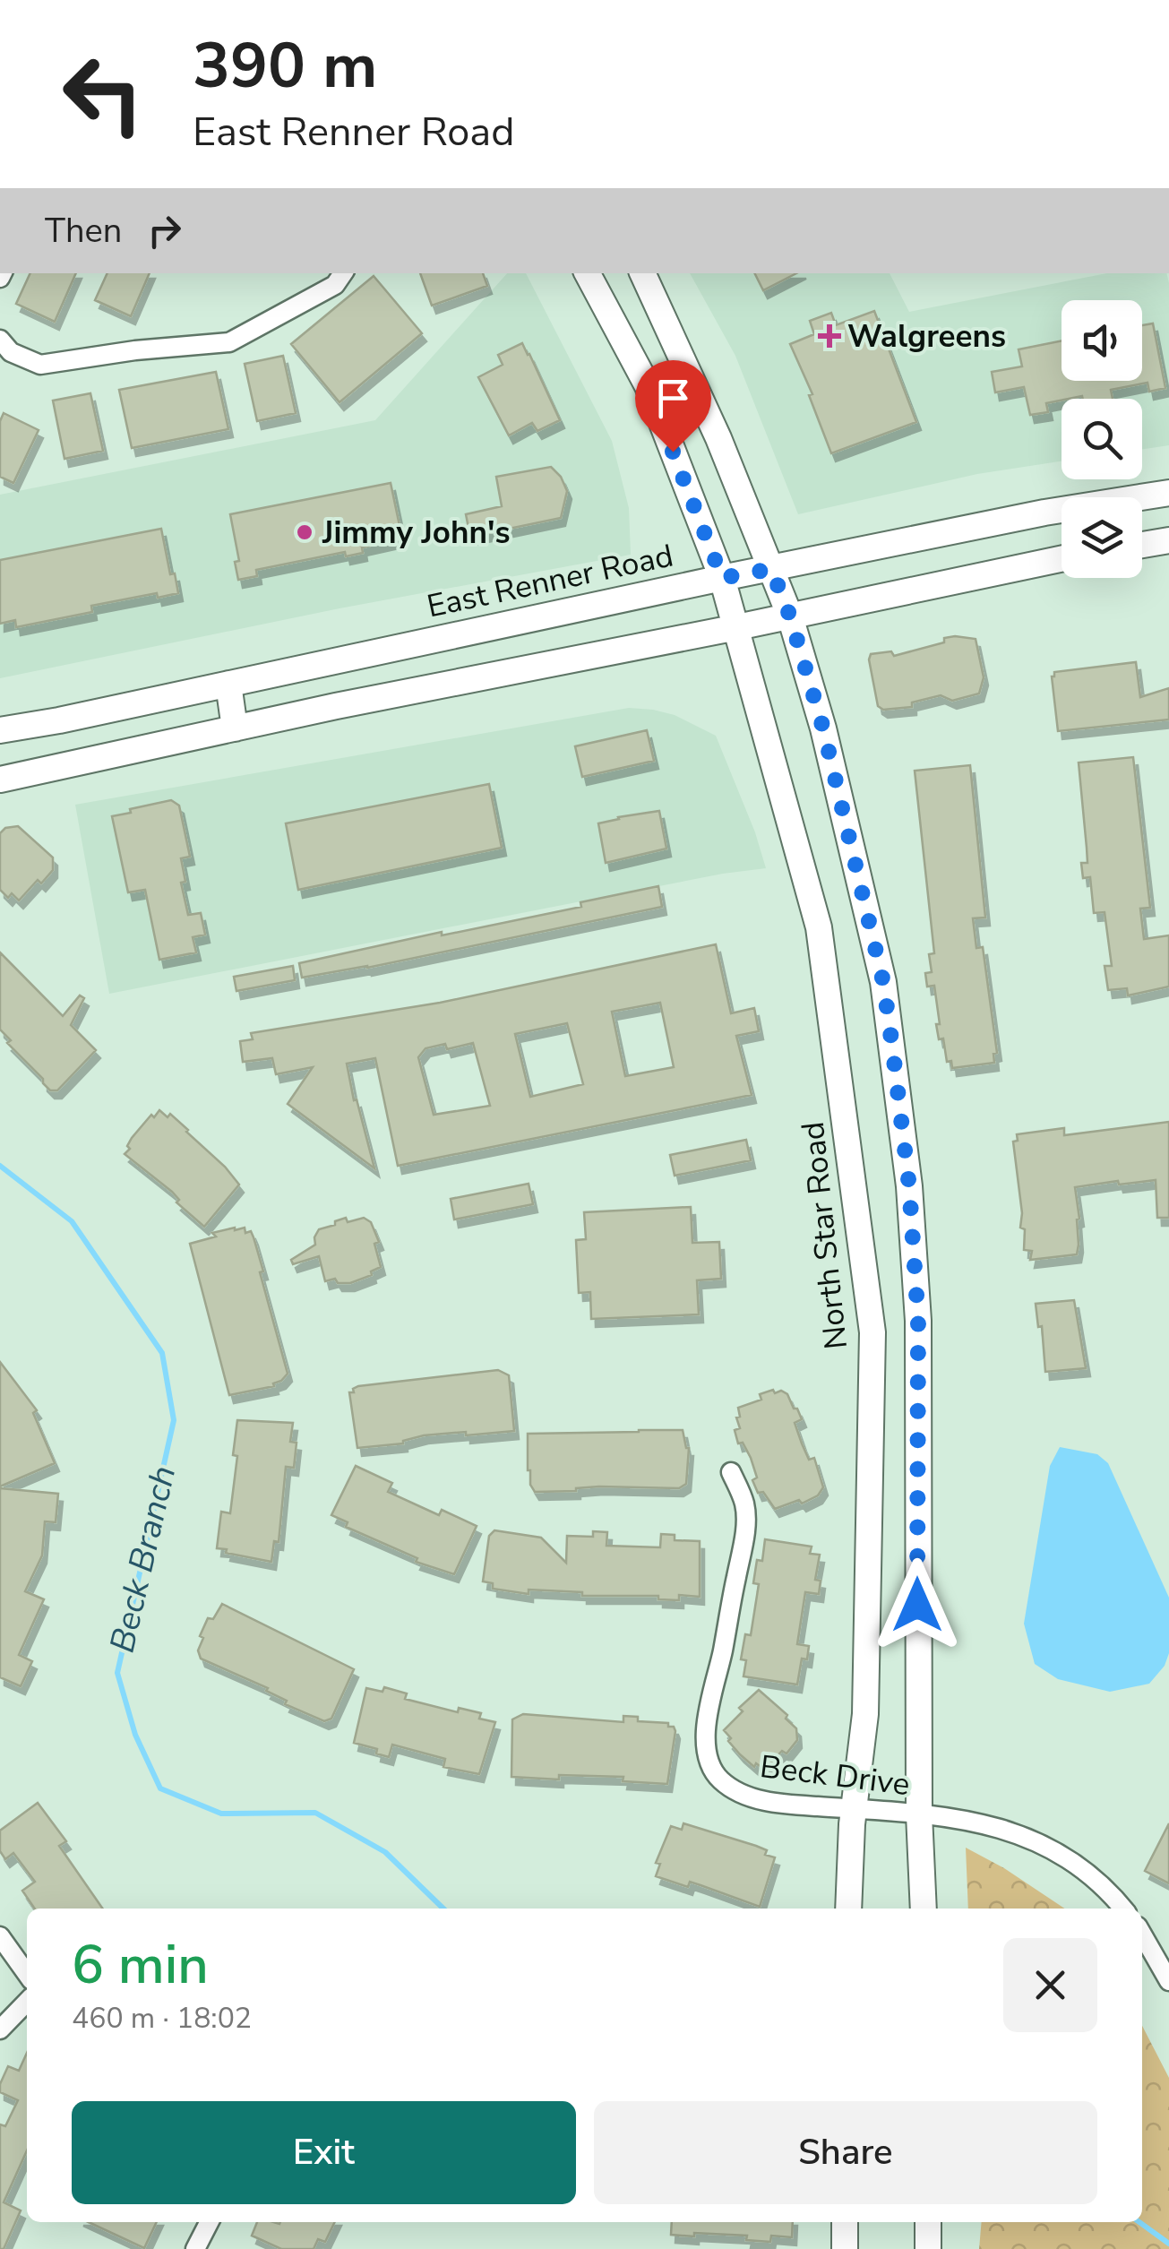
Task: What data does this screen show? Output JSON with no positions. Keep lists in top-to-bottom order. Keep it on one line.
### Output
{"streets":{"main road":["East Renner Road","North Star Road"],"street":["Beck Drive"]},"crossings":[["East Renner Road","North Star Road"],["North Star Road","Beck Drive"]],"water":["Beck Branch"],"places":{"health":["Walgreens"],"other":["Jimmy John's"]},"page":{"turn":["390 m","East Renner Road"],"then":"Then","heading":["6 min","460 m · 18:02"],"buttons":["Exit","Share"]}}
